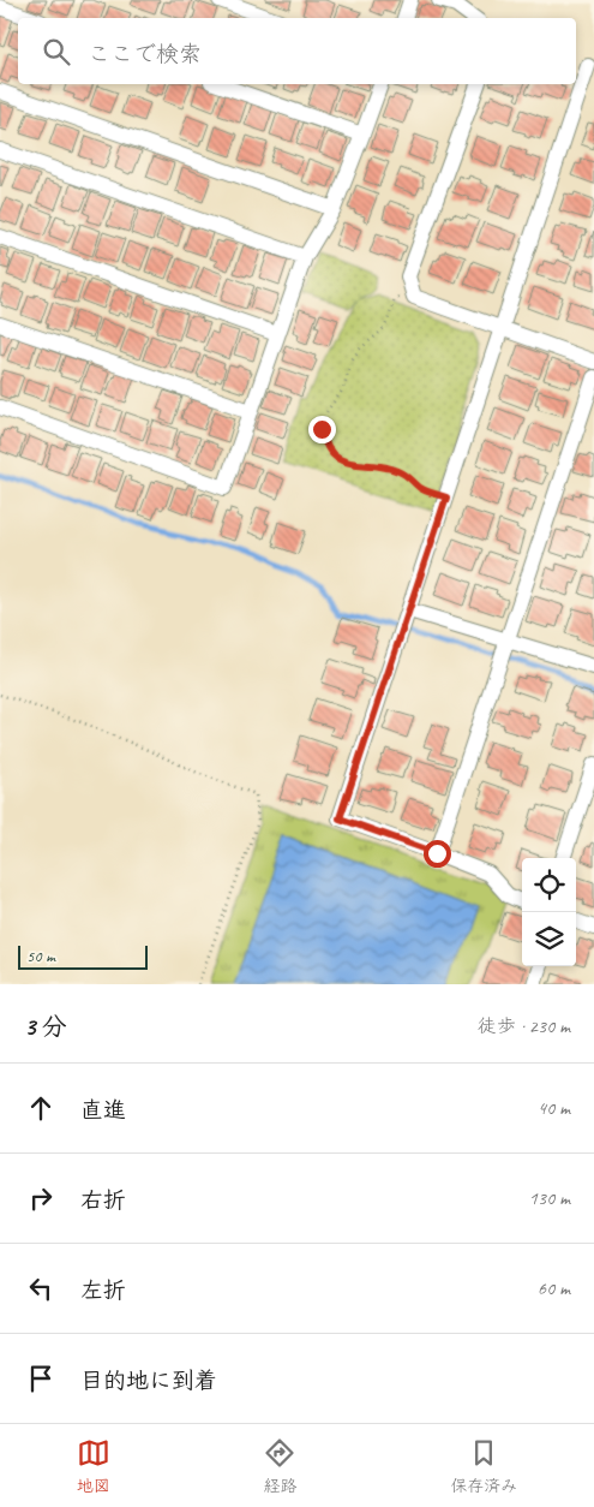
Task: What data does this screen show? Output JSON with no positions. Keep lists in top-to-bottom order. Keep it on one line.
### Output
{"scale_bar":"50 m","page":{"search":"ここで検索","scale":"50 m","heading":["3 分","徒歩 · 230 m"],"list":[["直進","40 m"],["右折","130 m"],["左折","60 m"],"目的地に到着"],"nav":["地図","経路","保存済み"]}}
